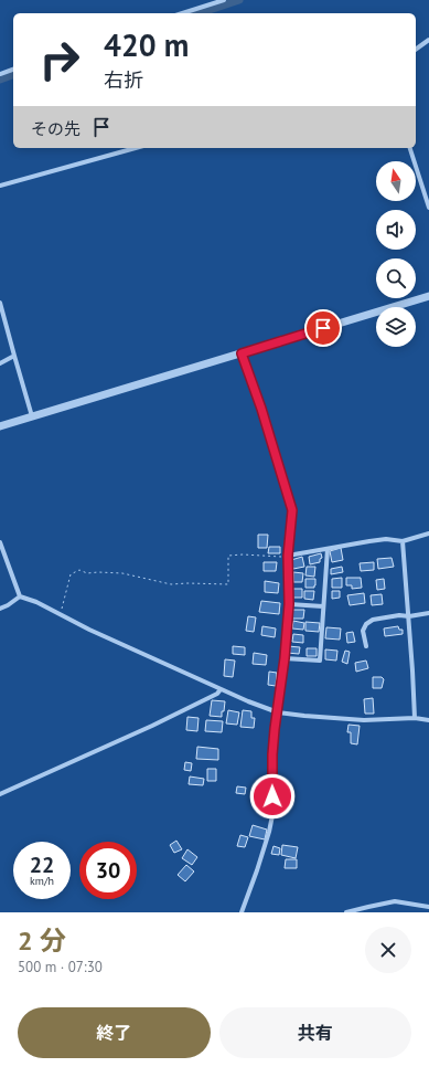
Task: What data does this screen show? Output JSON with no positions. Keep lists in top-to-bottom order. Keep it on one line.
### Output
{"north":"top","page":{"turn":["420 m","右折"],"then":"その先","speed":"22 km/h","limit":"30","heading":["2 分","500 m · 07:30"],"buttons":["終了","共有"]}}
